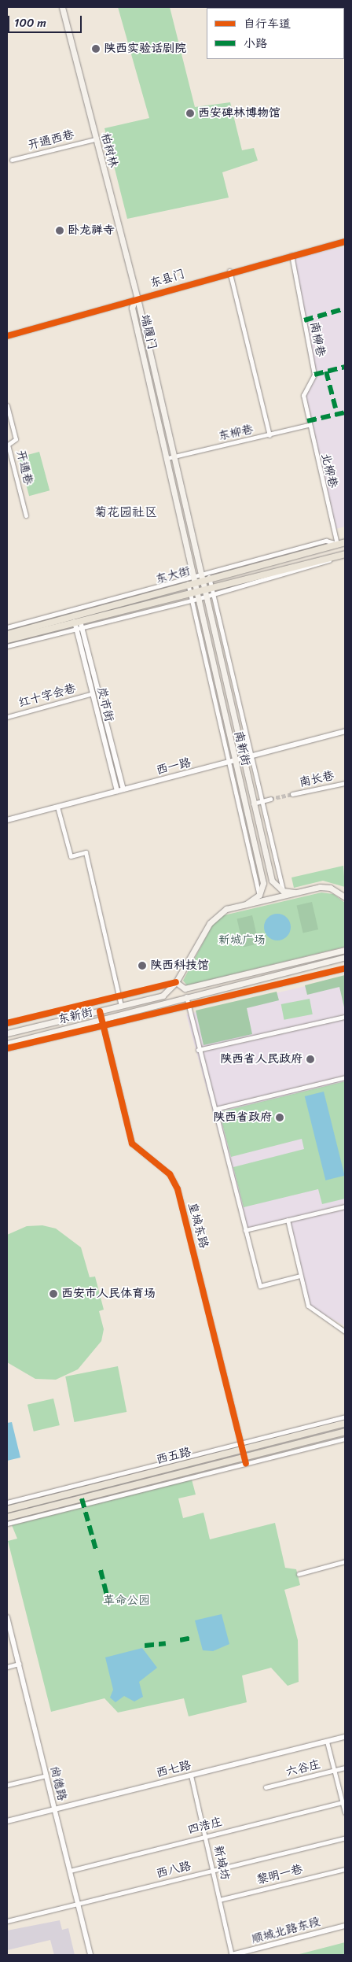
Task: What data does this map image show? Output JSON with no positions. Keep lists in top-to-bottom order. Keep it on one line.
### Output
{"streets":{"main road":["柏树林","端履门","东大街","南新街","东新街","西五路"],"street":["开通西巷","东县门","南柳巷","东柳巷","开通巷","北柳巷","红十字会巷","炭市街","西一路","南长巷","皇城东路","六谷庄","西七路","尚德路","四浩庄","新城坊","西八路","黎明一巷","顺城北路东段"]},"crossings":[["开通西巷","柏树林"],["柏树林","东县门"],["柏树林","端履门"],["东县门","端履门"],["东县门","南柳巷"],["端履门","东柳巷"],["端履门","东大街"],["端履门","南新街"],["南柳巷","东柳巷"],["南柳巷","北柳巷"],["东柳巷","北柳巷"],["北柳巷","东大街"],["东大街","炭市街"],["东大街","南新街"],["红十字会巷","炭市街"],["炭市街","西一路"],["南新街","西一路"],["东新街","皇城东路"],["皇城东路","西五路"],["西七路","尚德路"],["西七路","新城坊"],["尚德路","四浩庄"],["尚德路","西八路"],["四浩庄","新城坊"],["新城坊","西八路"],["新城坊","黎明一巷"],["新城坊","顺城北路东段"]],"districts":["菊花园社区"],"parks":["新城广场","革命公园"],"places":["陕西实验话剧院","西安碑林博物馆","卧龙禅寺","陕西科技馆","陕西省人民政府","陕西省政府","西安市人民体育场"],"legend":["自行车道","小路"],"scale_bar":"100 m"}
